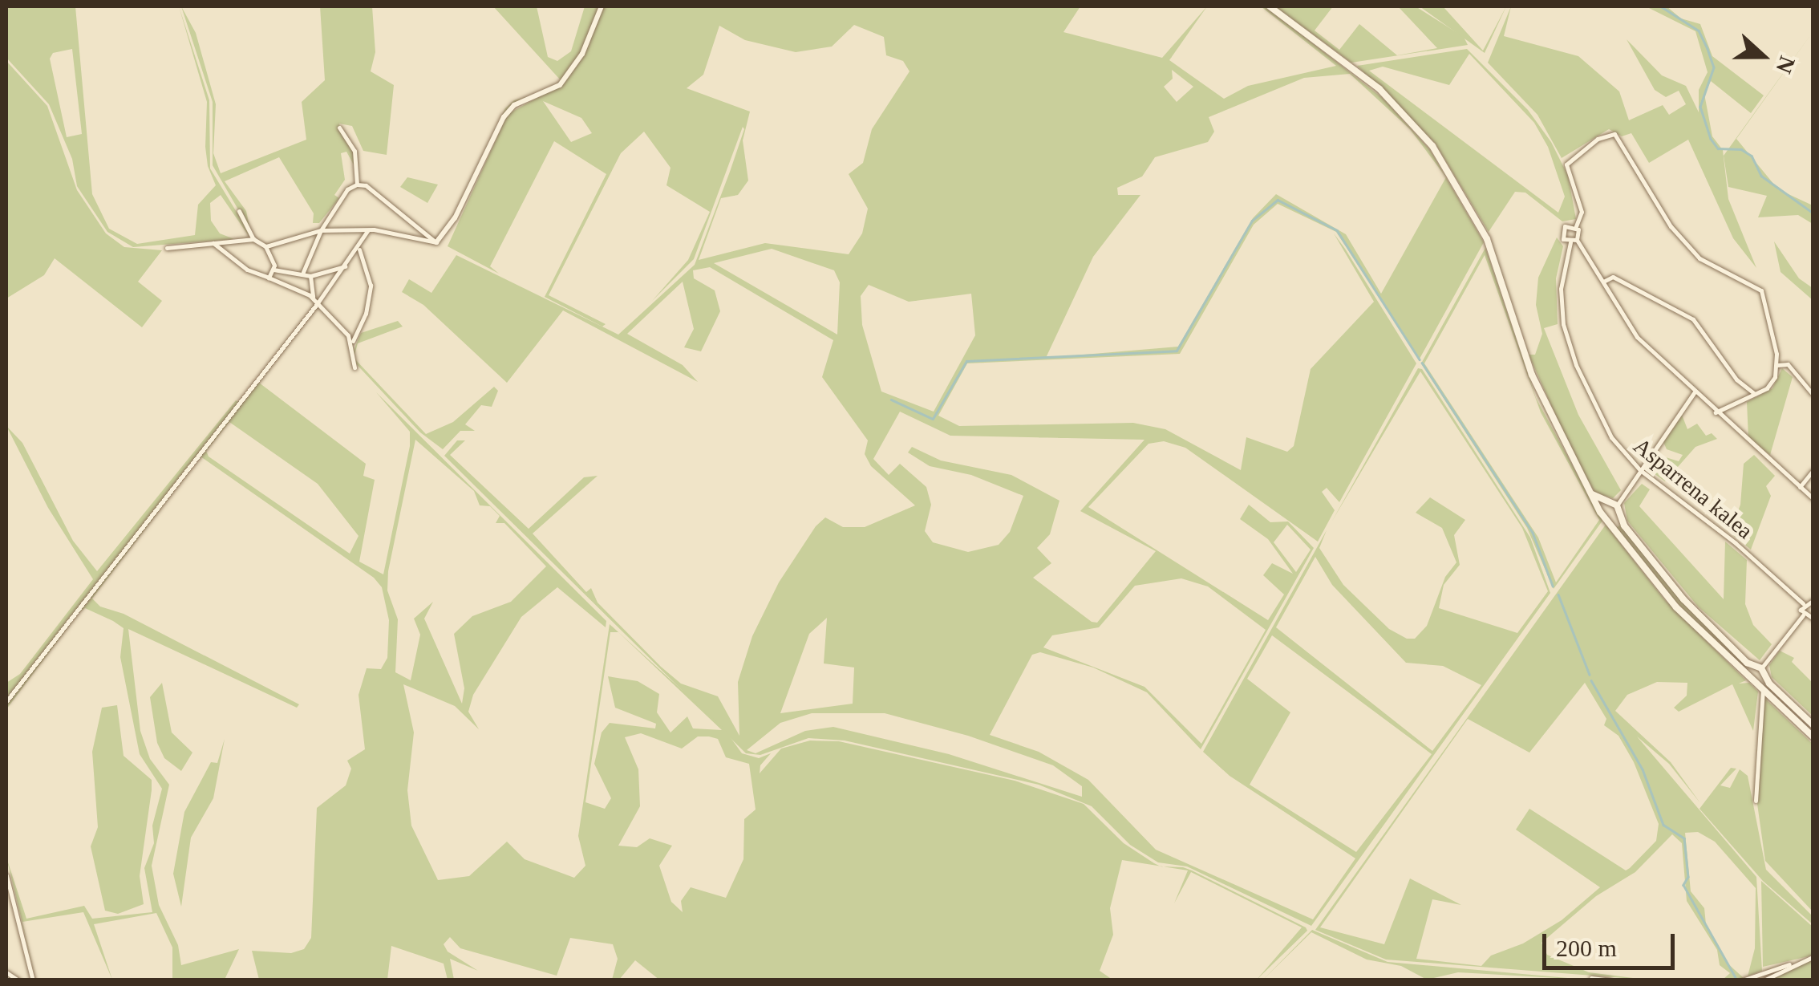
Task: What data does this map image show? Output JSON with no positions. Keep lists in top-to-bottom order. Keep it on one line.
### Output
{"streets":{"street":["Asparrena kalea"]},"scale_bar":"200 m","north":"right"}
